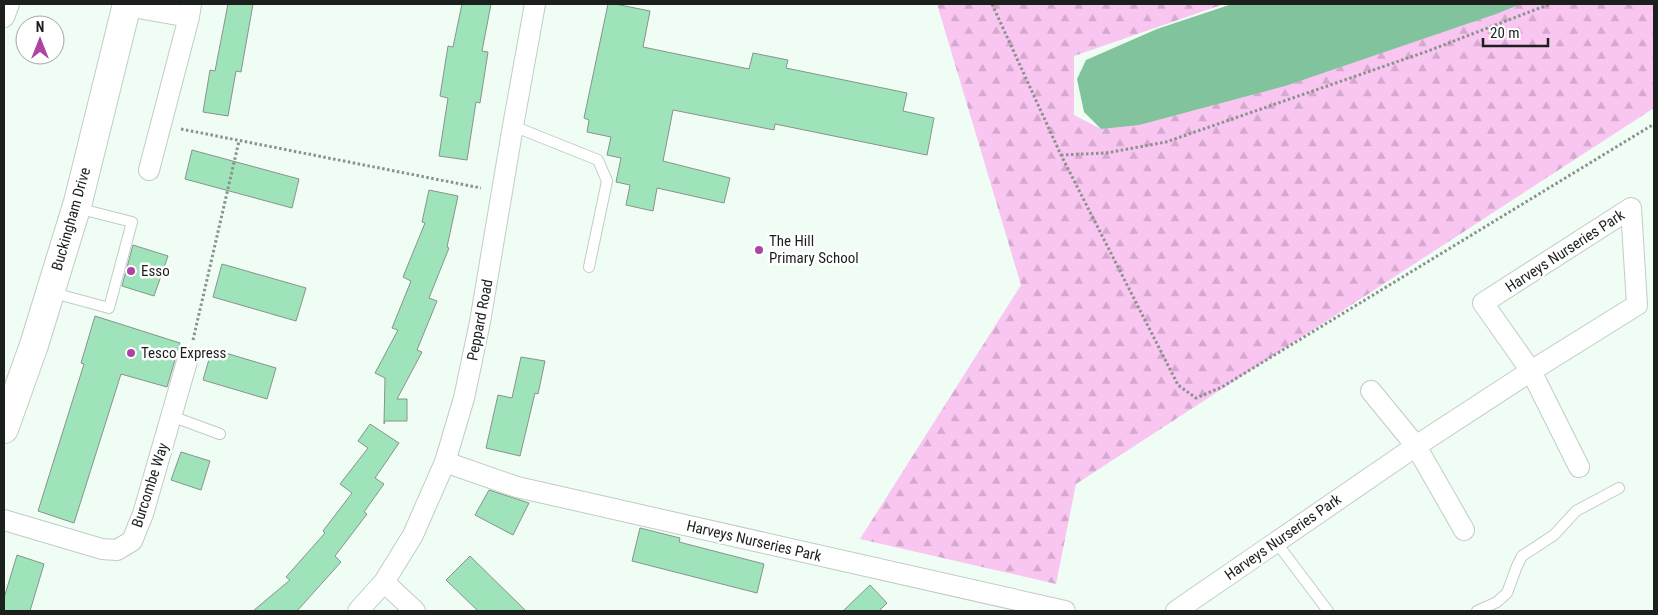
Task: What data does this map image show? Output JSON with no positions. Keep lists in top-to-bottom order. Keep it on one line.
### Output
{"streets":{"main road":["Buckingham Drive"],"street":["Harveys Nurseries Park","Peppard Road","Burcombe Way"]},"crossings":[["Harveys Nurseries Park","Peppard Road"]],"places":["The Hill Primary School","Esso","Tesco Express"],"scale_bar":"20 m","north":"top"}
